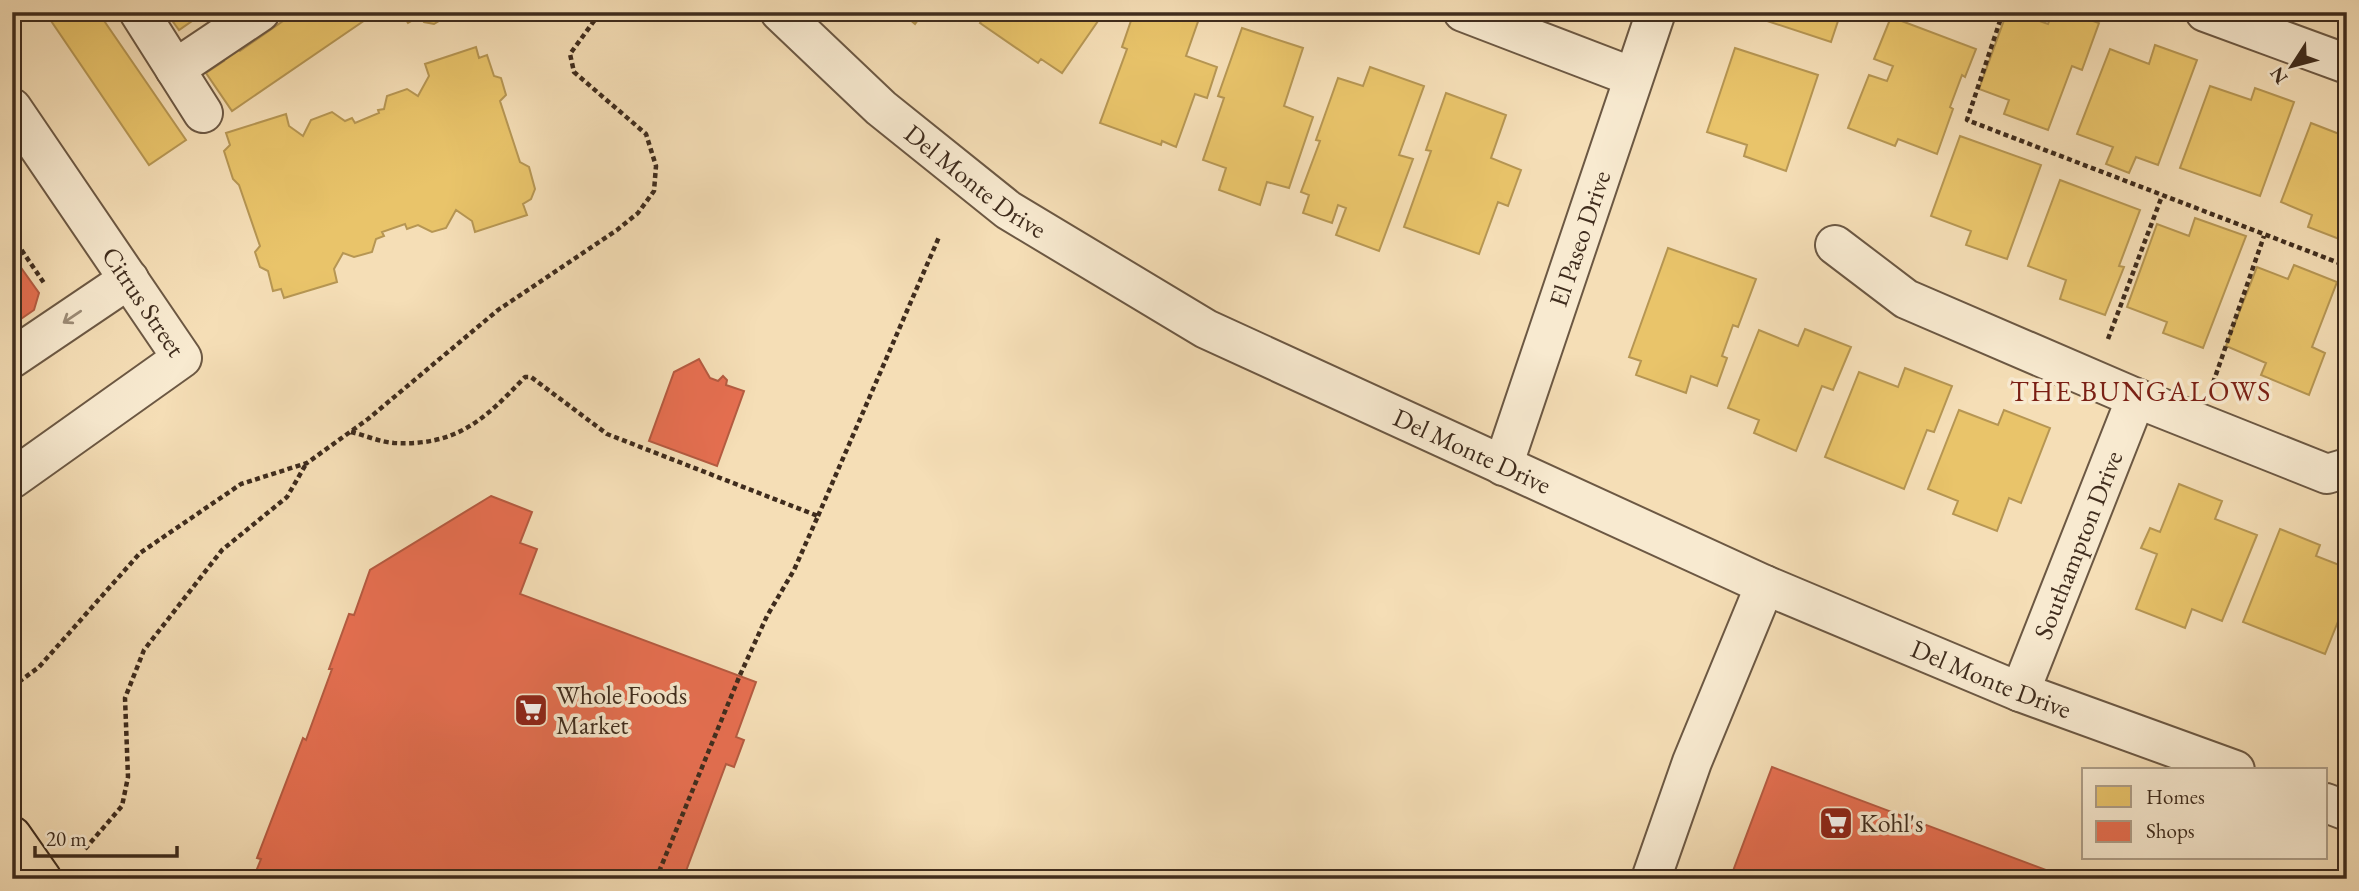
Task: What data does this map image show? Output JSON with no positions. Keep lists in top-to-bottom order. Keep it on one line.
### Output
{"streets":{"street":["Del Monte Drive","El Paseo Drive","Citrus Street","Southampton Drive"]},"crossings":[["Del Monte Drive","El Paseo Drive"],["Del Monte Drive","Southampton Drive"]],"districts":["THE BUNGALOWS"],"places":{"supermarket":["Whole Foods Market","Kohl's"]},"legend":["Homes","Shops"],"scale_bar":"20 m","north":"bottom left"}
